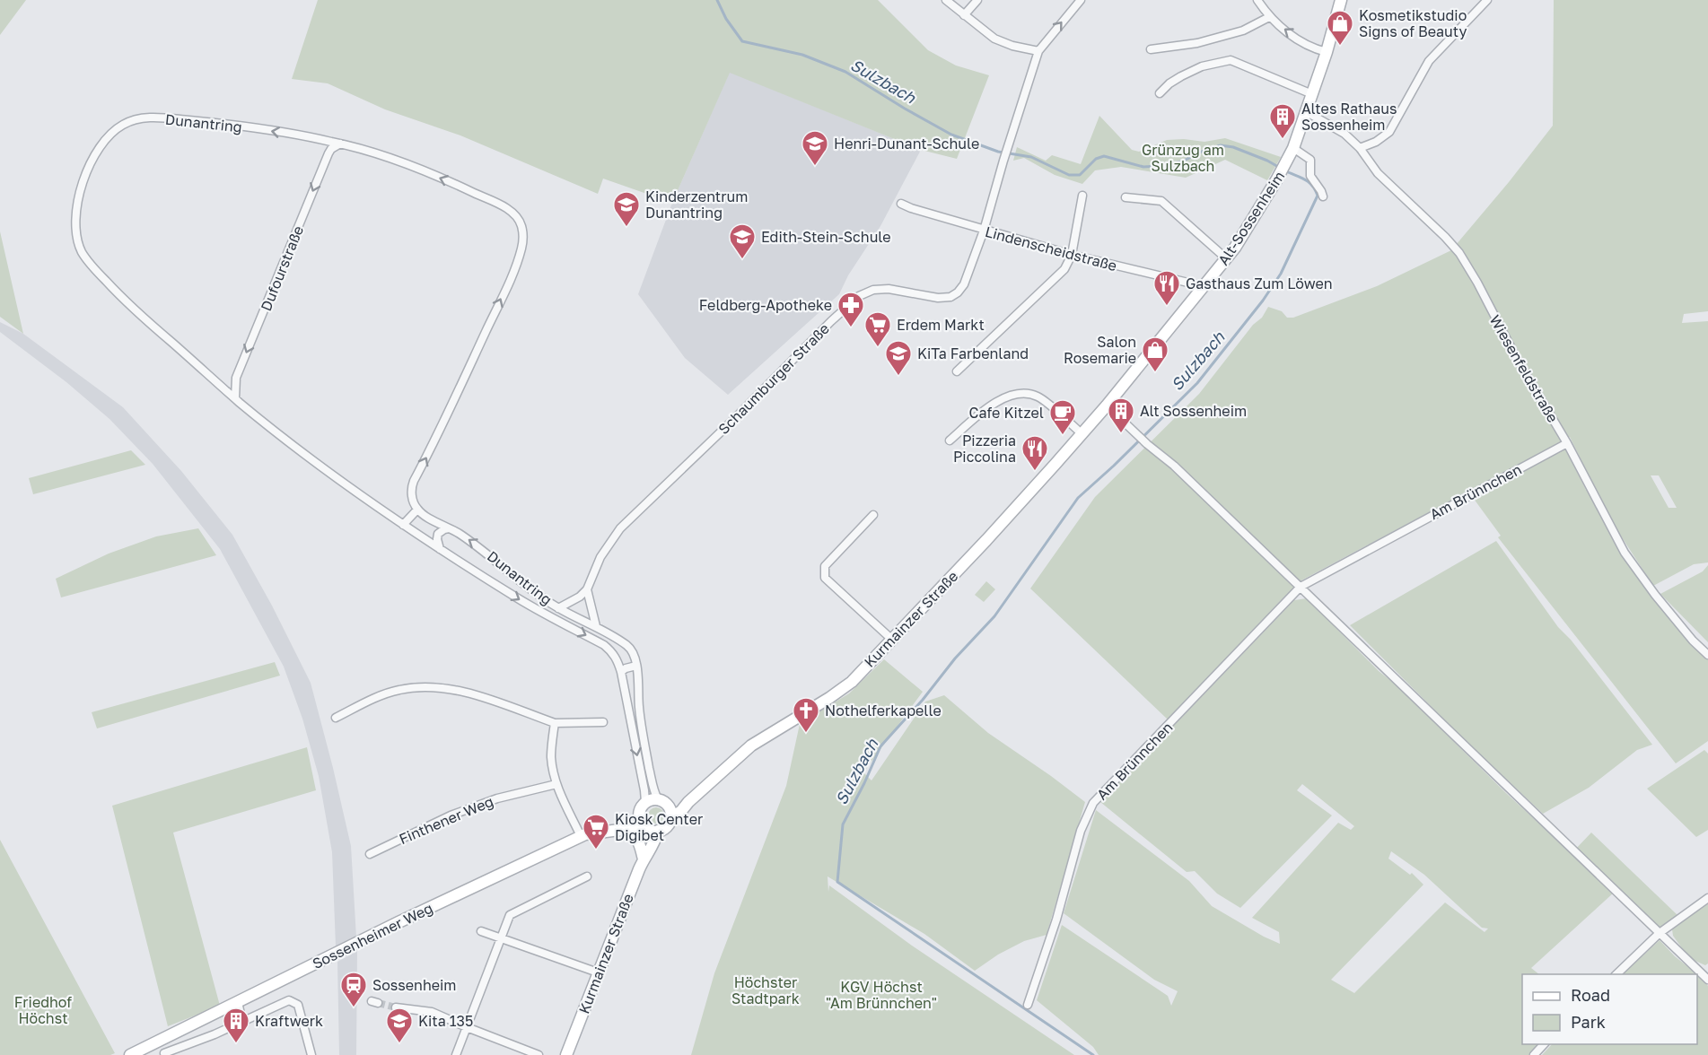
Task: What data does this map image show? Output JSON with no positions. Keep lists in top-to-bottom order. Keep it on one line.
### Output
{"streets":{"main road":["Alt-Sossenheim","Kurmainzer Straße","Sossenheimer Weg"],"street":["Dunantring","Lindenscheidstraße","Dufourstraße","Wiesenfeldstraße","Schaumburger Straße","Am Brünnchen","Finthener Weg"]},"crossings":[["Dunantring","Dufourstraße"],["Dunantring","Kurmainzer Straße"],["Dunantring","Sossenheimer Weg"],["Alt-Sossenheim","Lindenscheidstraße"],["Alt-Sossenheim","Wiesenfeldstraße"],["Alt-Sossenheim","Kurmainzer Straße"],["Lindenscheidstraße","Schaumburger Straße"],["Wiesenfeldstraße","Am Brünnchen"],["Kurmainzer Straße","Sossenheimer Weg"]],"one_way":["Dufourstraße"],"water":["Sulzbach"],"parks":["Grünzug am Sulzbach","Höchster Stadtpark","KGV Höchst \"Am Brünnchen\"","Friedhof Höchst"],"places":{"shop":["Kosmetikstudio Signs of Beauty","Salon Rosemarie"],"building":["Altes Rathaus Sossenheim","Alt Sossenheim","Kraftwerk"],"school or university":["Henri-Dunant-Schule","Kinderzentrum Dunantring","Edith-Stein-Schule","KiTa Farbenland","Kita 135"],"restaurant":["Gasthaus Zum Löwen","Pizzeria Piccolina"],"pharmacy":["Feldberg-Apotheke"],"supermarket":["Erdem Markt","Kiosk Center Digibet"],"cafe":["Cafe Kitzel"],"church":["Nothelferkapelle"],"station":["Sossenheim"]},"legend":["Road","Park"]}
